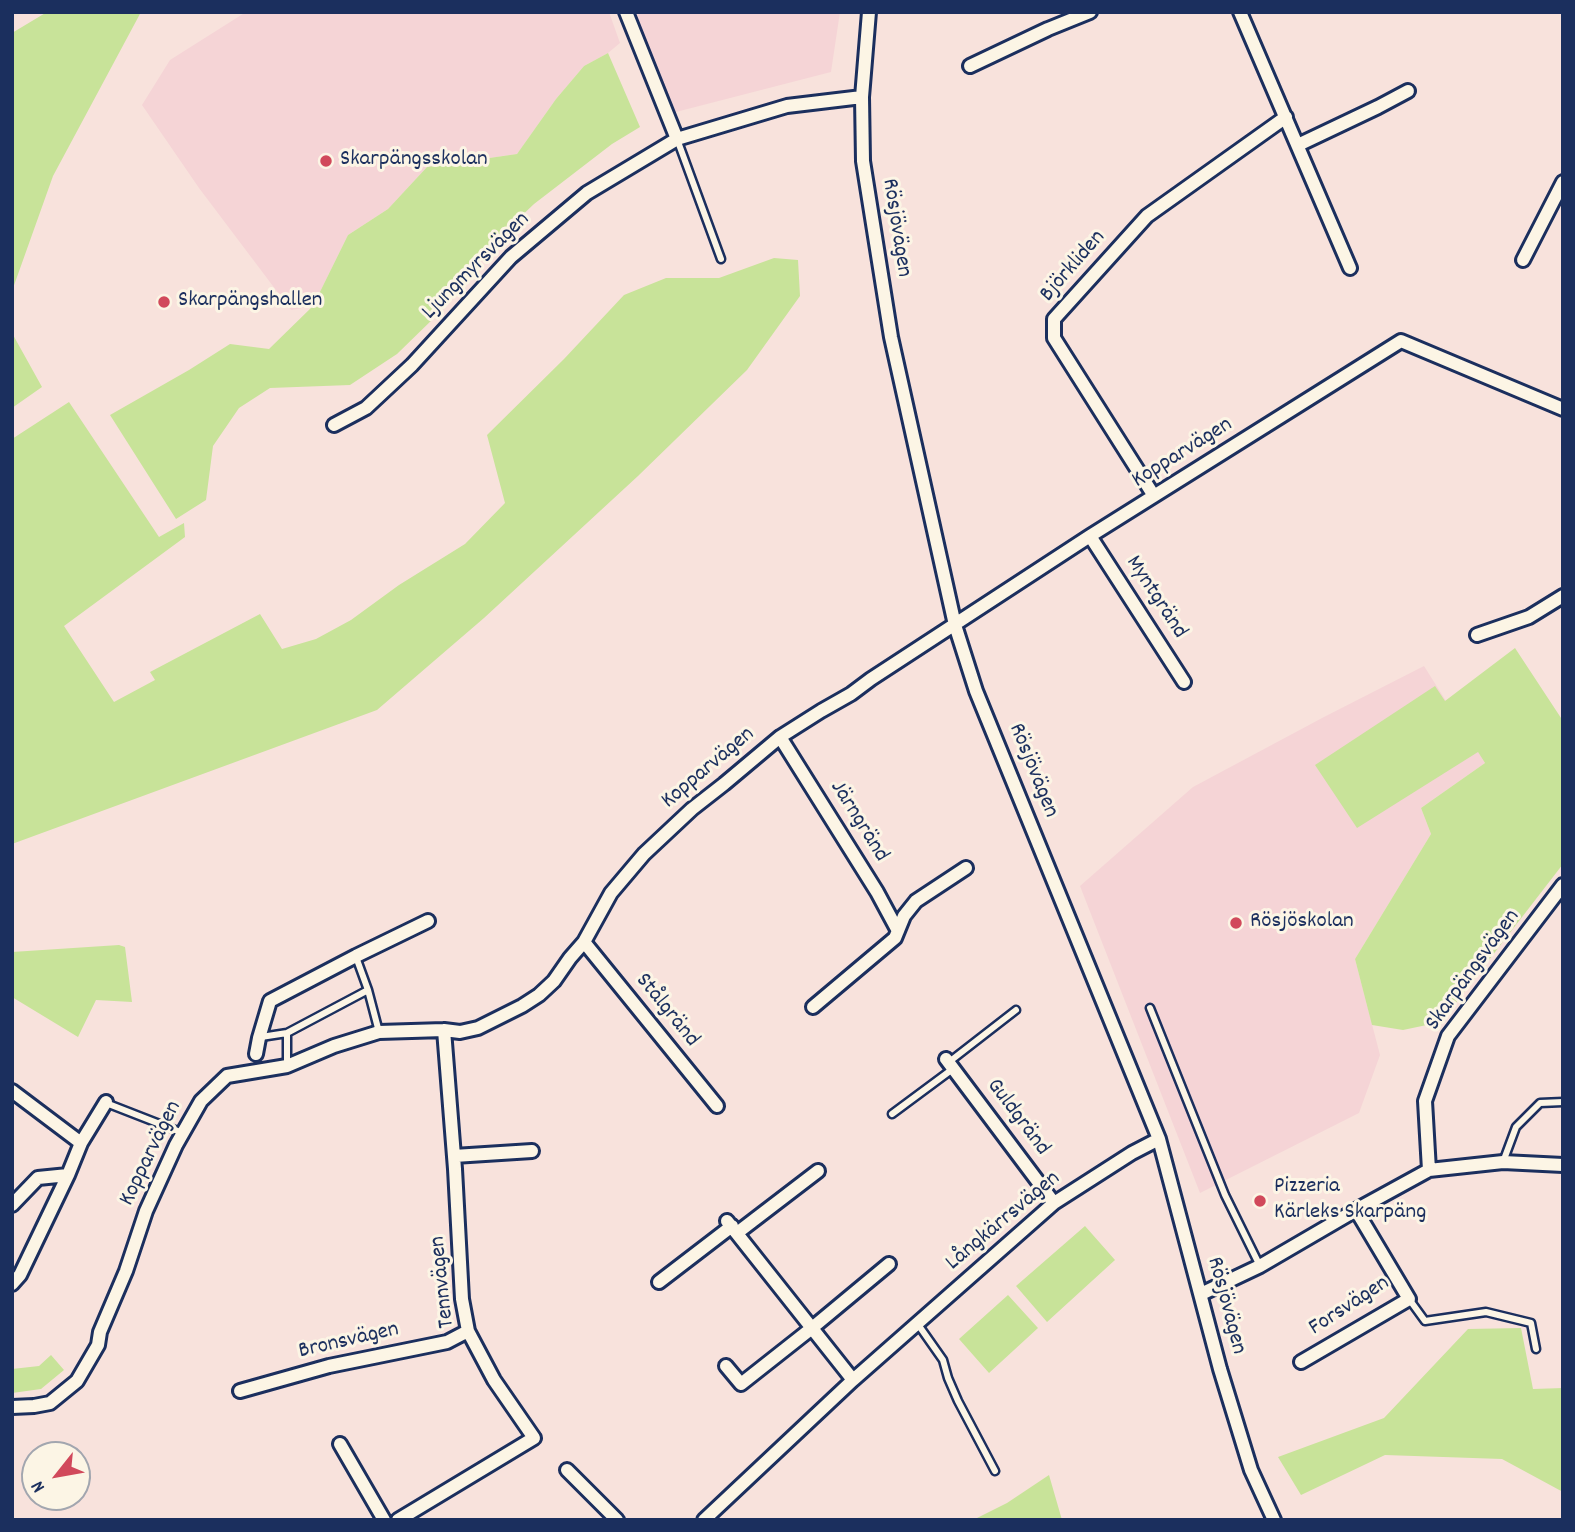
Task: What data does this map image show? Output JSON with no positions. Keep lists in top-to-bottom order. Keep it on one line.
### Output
{"streets":{"street":["Rösjövägen","Ljungmyrsvägen","Björkliden","Kopparvägen","Myntgränd","Järngränd","Skarpängsvägen","Stålgränd","Guldgränd","Långkärrsvägen","Tennvägen","Forsvägen","Bronsvägen"]},"crossings":[["Rösjövägen","Ljungmyrsvägen"],["Rösjövägen","Kopparvägen"],["Rösjövägen","Långkärrsvägen"],["Björkliden","Kopparvägen"],["Kopparvägen","Myntgränd"],["Kopparvägen","Järngränd"],["Kopparvägen","Stålgränd"],["Kopparvägen","Tennvägen"],["Guldgränd","Långkärrsvägen"],["Tennvägen","Bronsvägen"]],"places":["Skarpängsskolan","Skarpängshallen","Rösjöskolan","Pizzeria Kärleks Skarpäng"],"north":"bottom left"}
